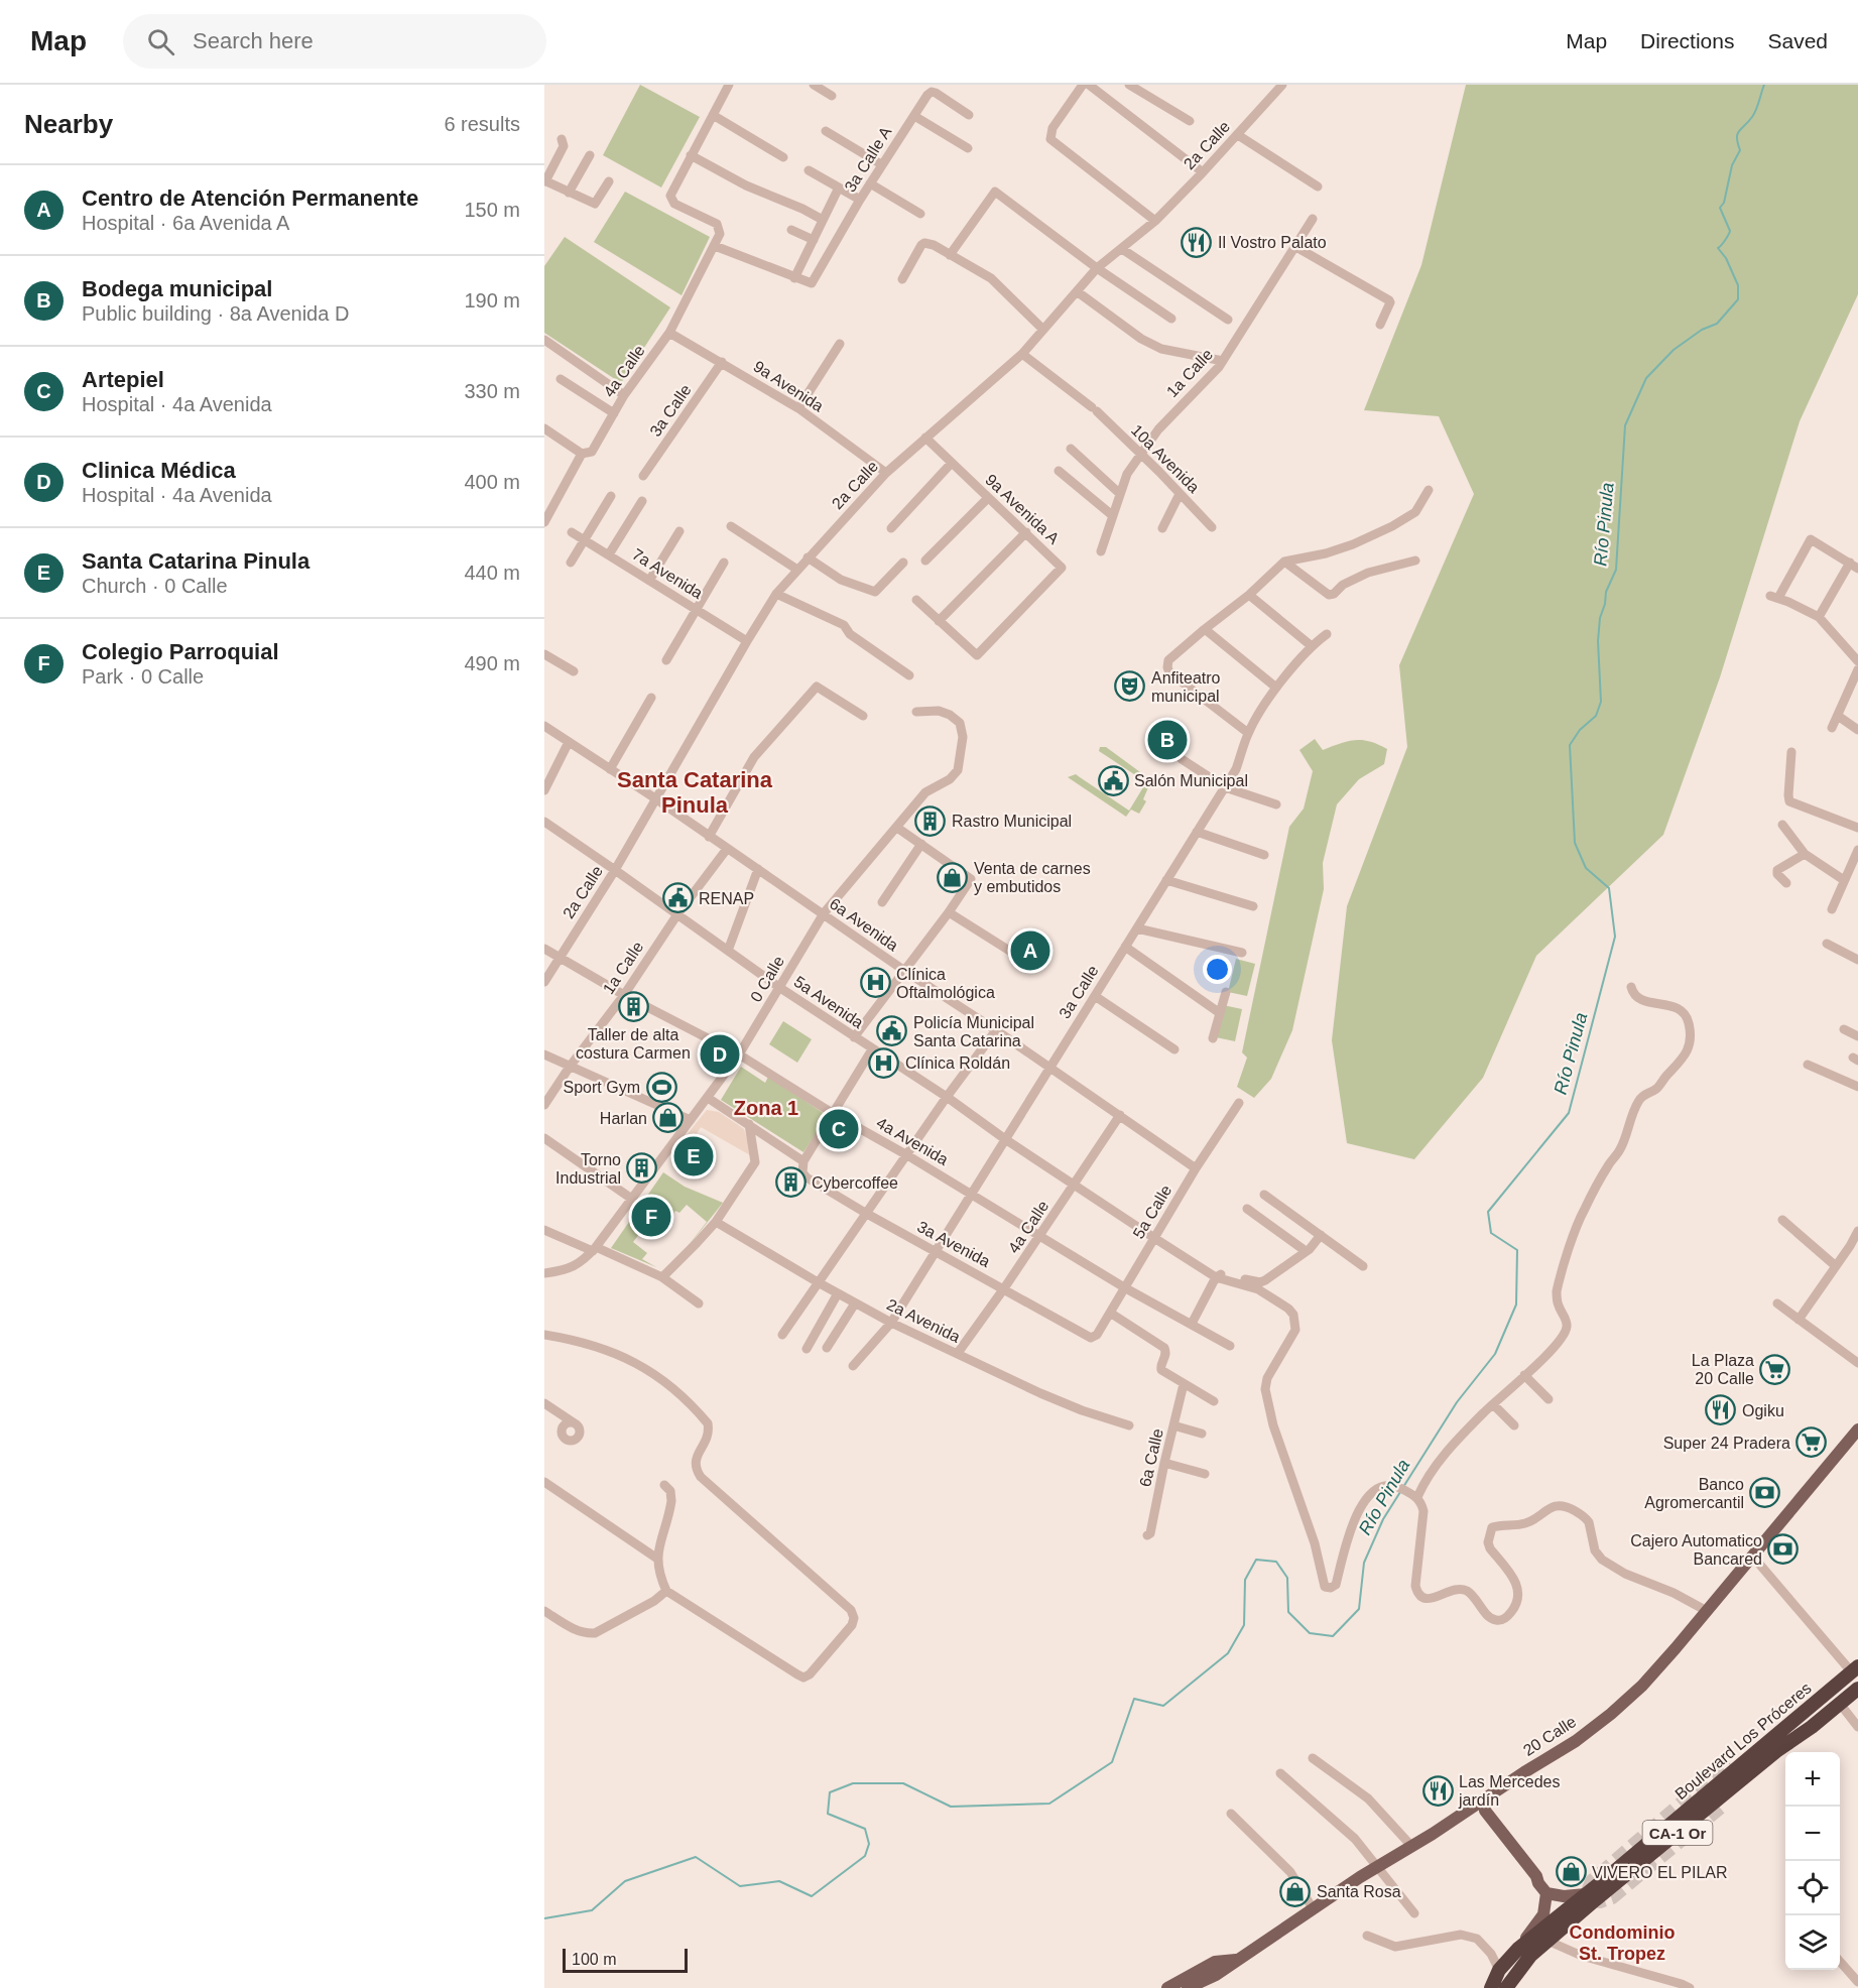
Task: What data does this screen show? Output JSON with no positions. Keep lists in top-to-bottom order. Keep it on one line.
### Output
{"streets":{"highway":["Boulevard Los Próceres","CA-1 Or"],"main road":["20 Calle"],"street":["2a Calle","3a Calle A","4a Calle","1a Calle","9a Avenida","3a Calle","10a Avenida","9a Avenida A","7a Avenida","6a Avenida","0 Calle","5a Avenida","4a Avenida","5a Calle","3a Avenida","2a Avenida","6a Calle"]},"crossings":[["2a Calle","9a Avenida"],["2a Calle","10a Avenida"],["2a Calle","9a Avenida A"],["2a Calle","7a Avenida"],["2a Calle","6a Avenida"],["2a Calle","5a Avenida"],["2a Calle","4a Avenida"],["4a Calle","9a Avenida"],["4a Calle","6a Avenida"],["4a Calle","5a Avenida"],["4a Calle","4a Avenida"],["4a Calle","3a Avenida"],["4a Calle","2a Avenida"],["1a Calle","10a Avenida"],["1a Calle","6a Avenida"],["1a Calle","5a Avenida"],["1a Calle","4a Avenida"],["9a Avenida","3a Calle"],["3a Calle","6a Avenida"],["3a Calle","5a Avenida"],["3a Calle","4a Avenida"],["3a Calle","3a Avenida"],["3a Calle","2a Avenida"],["6a Avenida","0 Calle"],["6a Avenida","5a Calle"],["0 Calle","5a Avenida"],["0 Calle","4a Avenida"],["5a Avenida","5a Calle"],["4a Avenida","5a Calle"],["5a Calle","3a Avenida"]],"districts":["Santa Catarina Pinula","Zona 1","Condominio St. Tropez"],"water":["Río Pinula"],"places":{"restaurant":["Il Vostro Palato","Ogiku","Las Mercedes jardín"],"theatre":["Anfiteatro municipal"],"public building":["Salón Municipal","RENAP","Policía Municipal Santa Catarina"],"building":["Rastro Municipal","Taller de alta costura Carmen","Torno Industrial","Cybercoffee"],"shop":["Venta de carnes y embutidos","Harlan","VIVERO EL PILAR","Santa Rosa"],"hospital":["Clínica Oftalmológica","Clínica Roldán"],"sports":["Sport Gym"],"supermarket":["La Plaza 20 Calle","Super 24 Pradera"],"bank":["Banco Agromercantil","Cajero Automatico Bancared"]},"scale_bar":"100 m","page":{"header":"Map","search":"Search here","nav":["Map","Directions","Saved"],"heading":["Nearby","6 results"],"list":[{"mark":"A","name":"Centro de Atención Permanente","note":"Hospital · 6a Avenida A","value":"150 m"},{"mark":"B","name":"Bodega municipal","note":"Public building · 8a Avenida D","value":"190 m"},{"mark":"C","name":"Artepiel","note":"Hospital · 4a Avenida","value":"330 m"},{"mark":"D","name":"Clinica Médica","note":"Hospital · 4a Avenida","value":"400 m"},{"mark":"E","name":"Santa Catarina Pinula","note":"Church · 0 Calle","value":"440 m"},{"mark":"F","name":"Colegio Parroquial","note":"Park · 0 Calle","value":"490 m"}],"pins":["B","A","D","C","E","F"],"map_buttons":["+","−"],"scale":"100 m"}}
